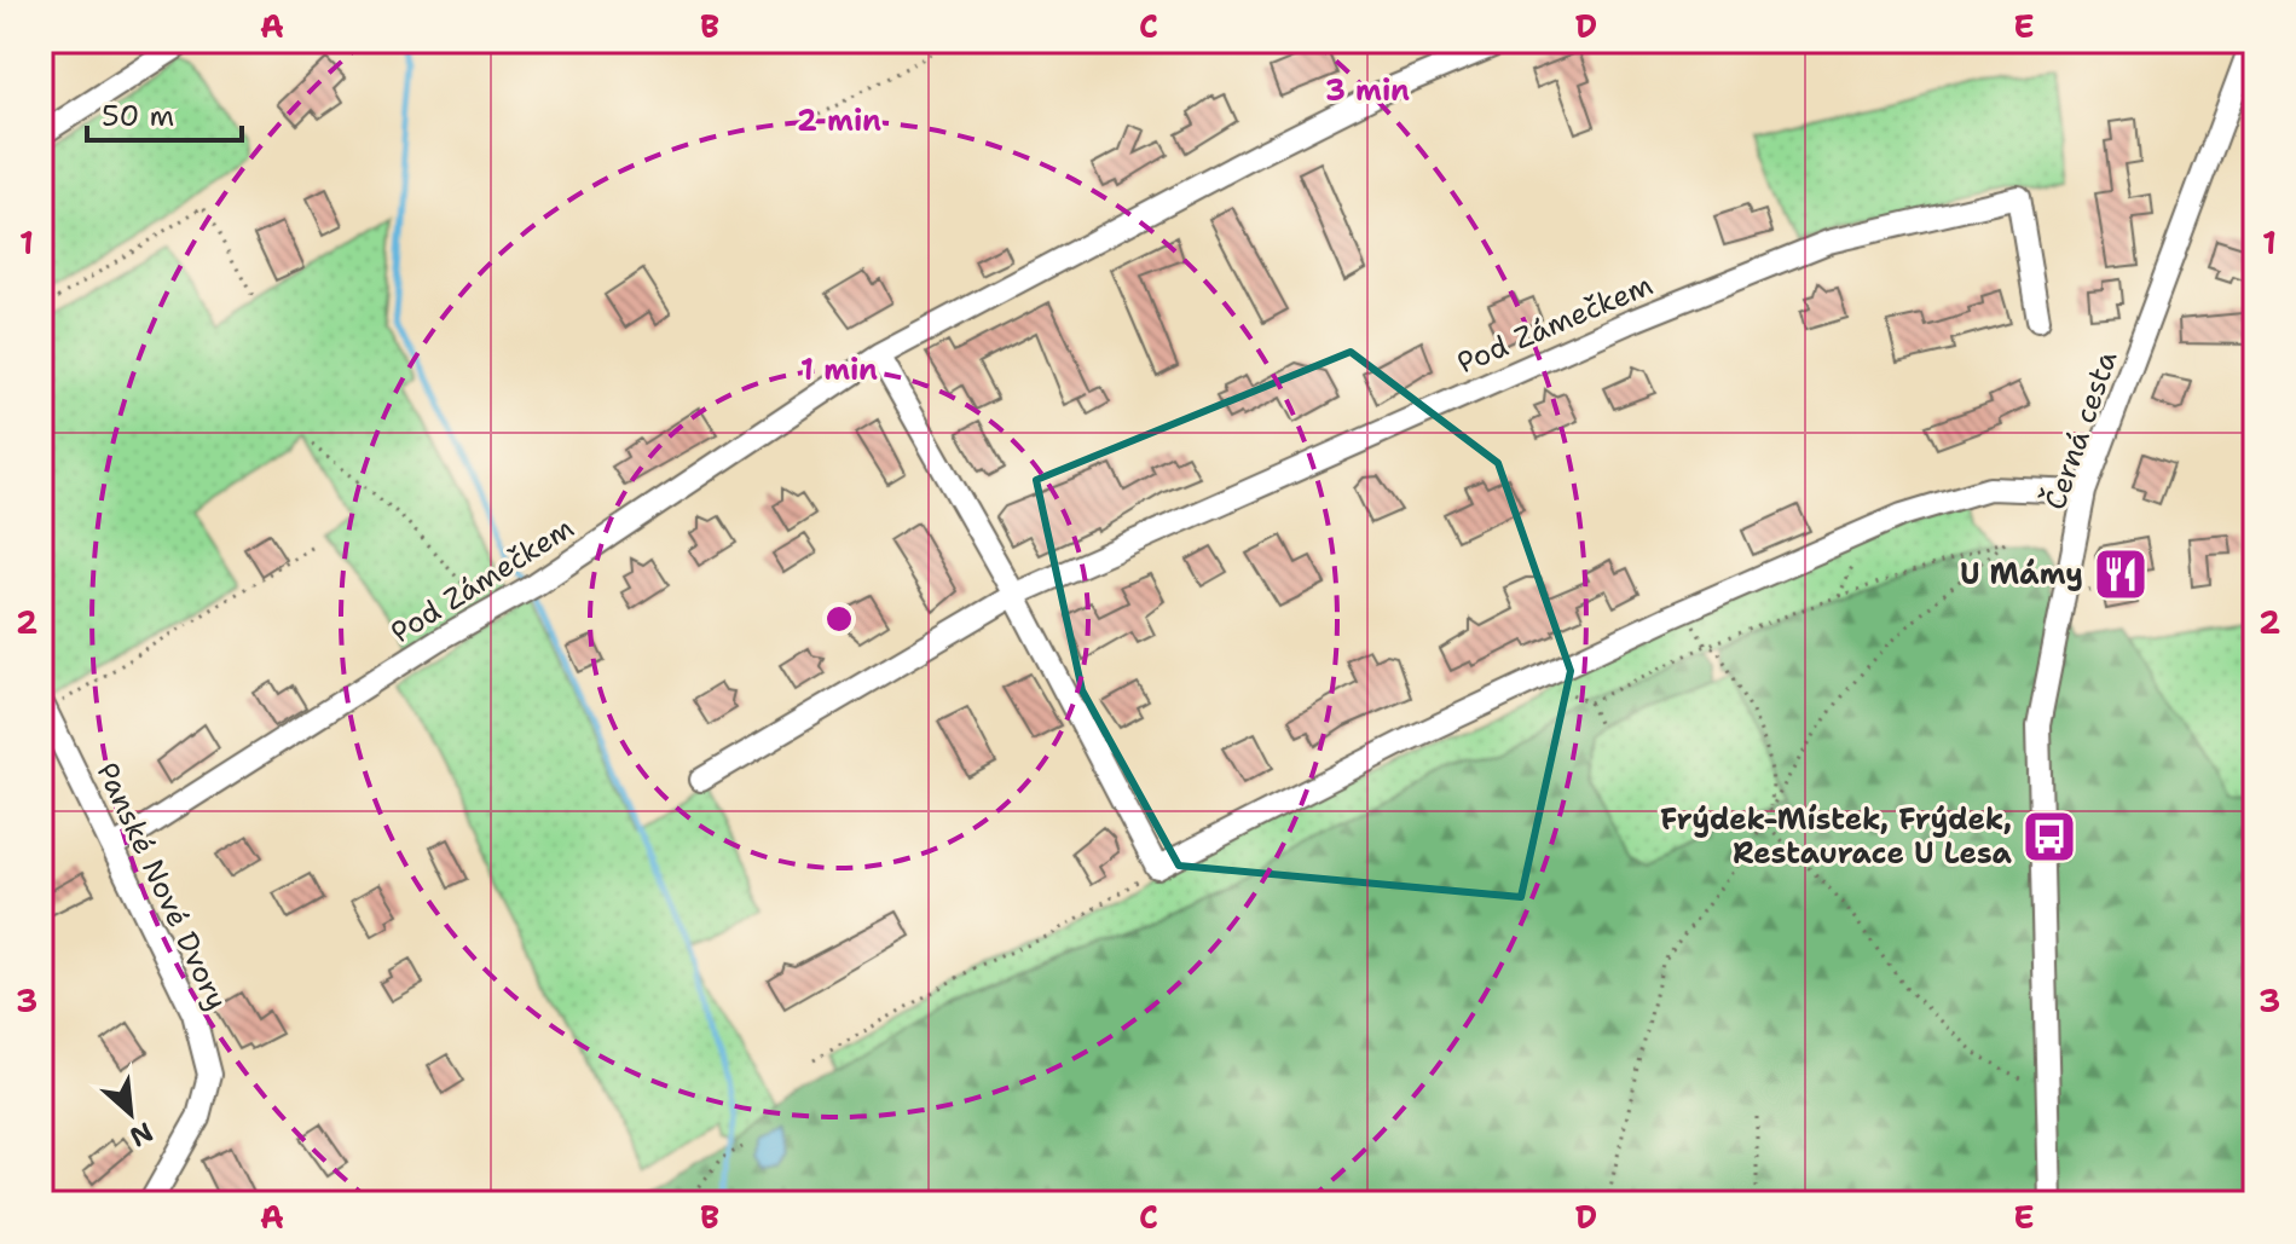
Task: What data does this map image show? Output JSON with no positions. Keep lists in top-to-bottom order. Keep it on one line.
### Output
{"streets":{"street":["Pod Zámečkem","Černá cesta","Panské Nové Dvory"]},"crossings":[["Pod Zámečkem","Panské Nové Dvory"]],"places":{"restaurant":["U Mámy"],"bus stop":["Frýdek-Místek, Frýdek, Restaurace U Lesa"]},"scale_bar":"50 m","north":"bottom right","grid":{"columns":["A","B","C","D","E"],"rows":["1","2","3"]},"rings":["3 min","2 min","1 min"]}
